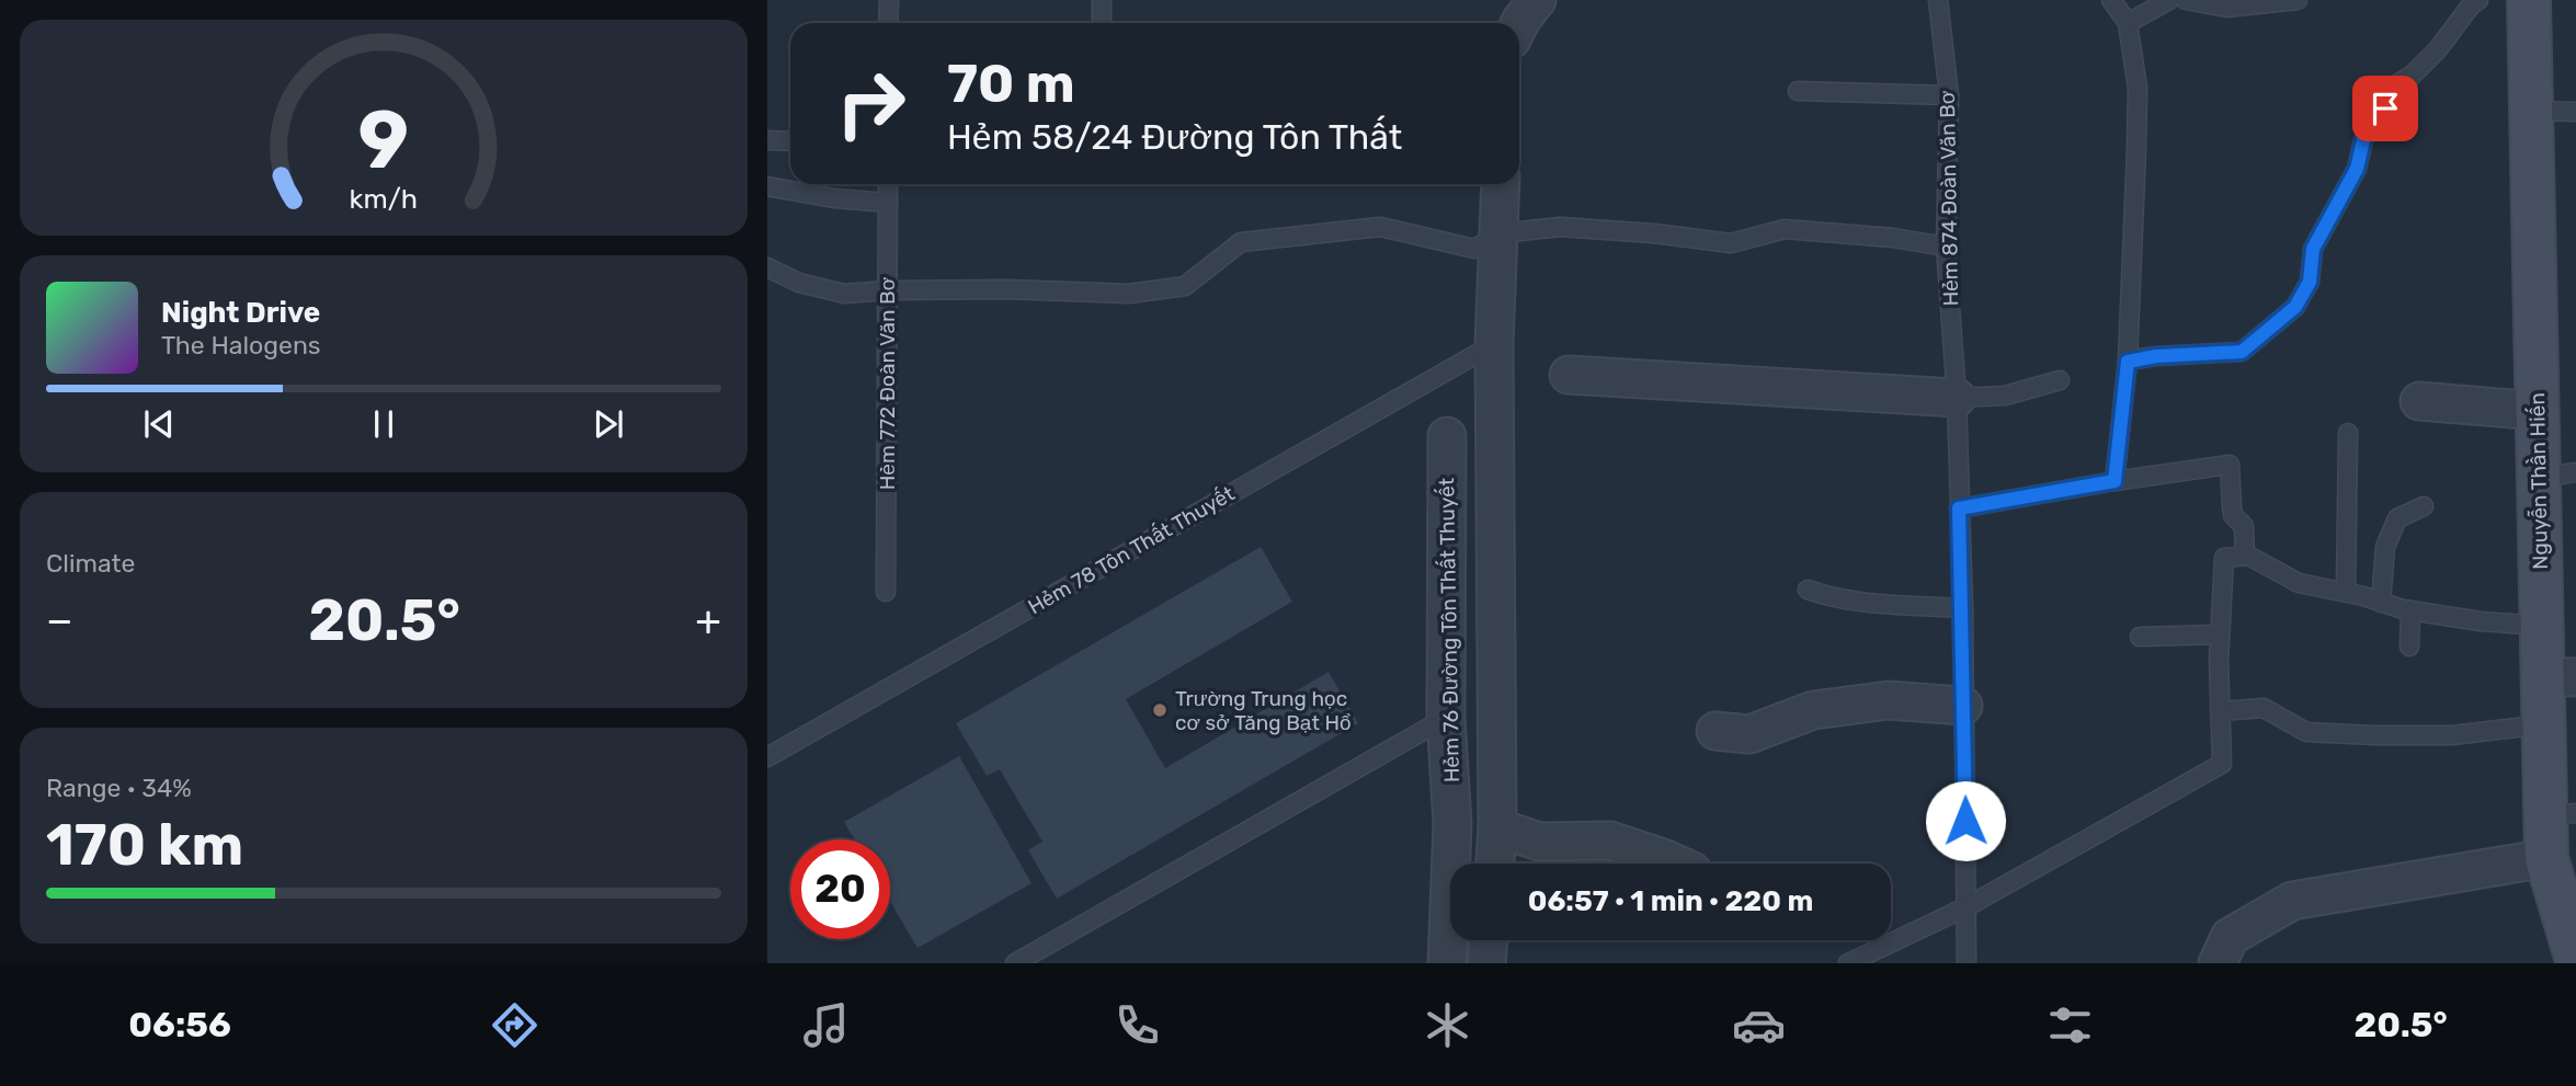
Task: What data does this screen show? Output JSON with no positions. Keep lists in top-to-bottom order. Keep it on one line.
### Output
{"streets":{"street":["Nguyễn Thần Hiến","Hẻm 76 Đường Tôn Thất Thuyết"],"lane":["Hẻm 874 Đoàn Văn Bơ","Hẻm 772 Đoàn Văn Bơ","Hẻm 78 Tôn Thất Thuyết"]},"places":["Trường Trung học cơ sở Tăng Bạt Hổ"],"page":{"turn":["70 m","Hẻm 58/24 Đường Tôn Thất"],"song":["Night Drive","The Halogens"],"tile":["Climate",["Range · 34%","170 km"]],"heat":["−","20.5°","+"],"limit":"20","trip":"06:57 · 1 min · 220 m","tabs":["06:56","20.5°"],"gauge":["9","km/h"]}}
